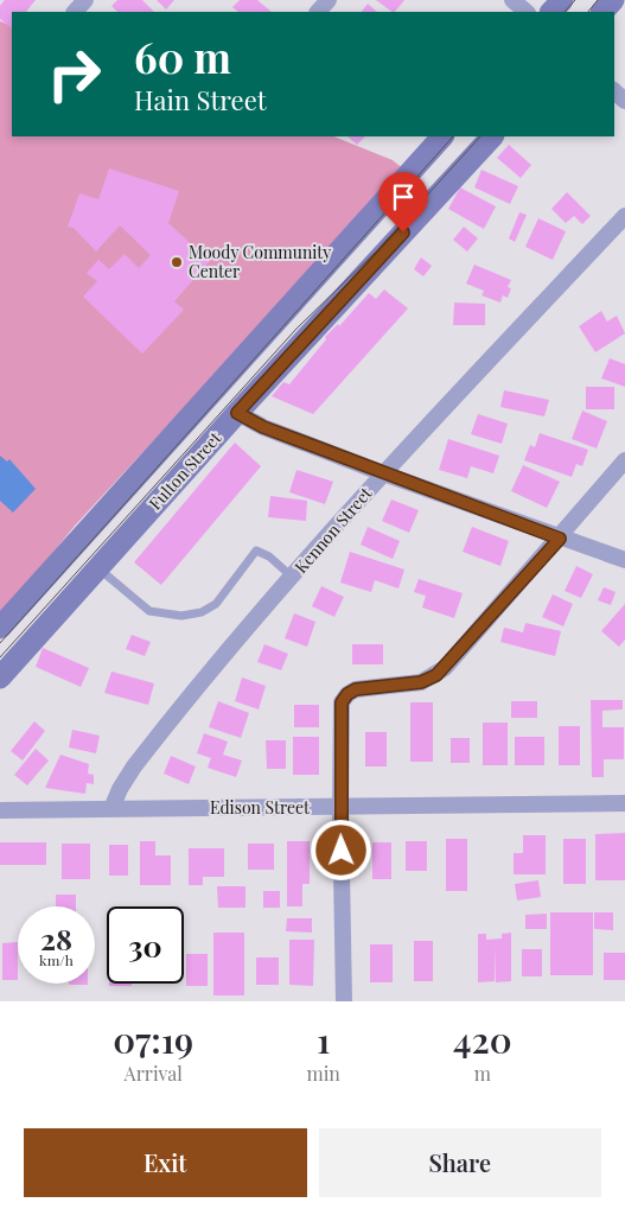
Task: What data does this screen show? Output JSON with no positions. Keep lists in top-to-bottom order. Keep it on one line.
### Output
{"streets":{"main road":["Fulton Street"],"street":["Kennon Street","Edison Street"]},"crossings":[["Kennon Street","Edison Street"]],"places":["Moody Community Center"],"page":{"turn":["60 m","Hain Street"],"speed":"28 km/h","limit":"30","eta":["07:19","Arrival","1","min","420","m"],"buttons":["Exit","Share"]}}
